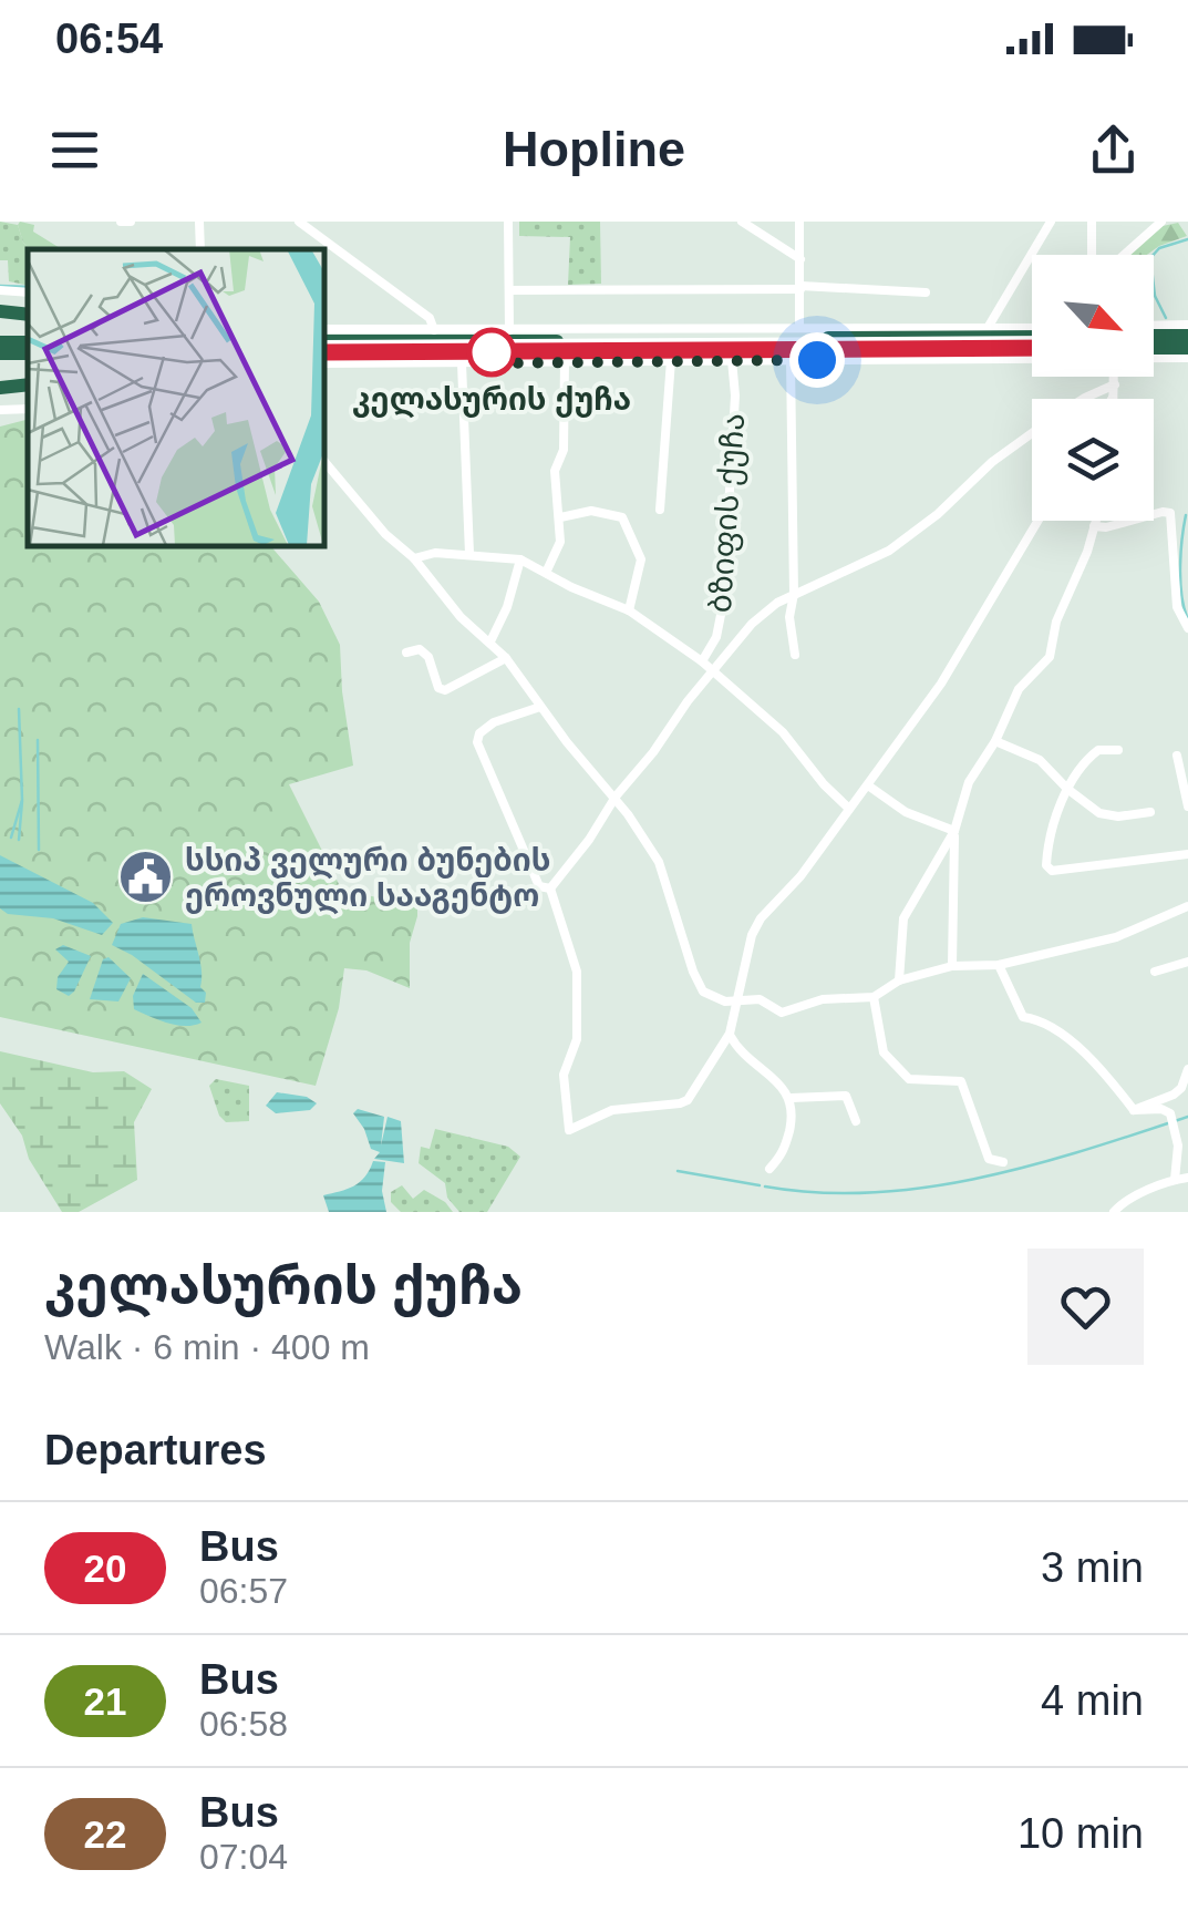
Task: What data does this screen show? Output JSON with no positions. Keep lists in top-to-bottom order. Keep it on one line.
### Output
{"streets":{"street":["ბზიფის ქუჩა"]},"places":{"other":["კელასურის ქუჩა"],"public building":["სსიპ ველური ბუნების ეროვნული სააგენტო"]},"lines":["bus line 20"],"north":"bottom right","page":{"status":"06:54","header":"Hopline","heading":[["კელასურის ქუჩა","Walk · 6 min · 400 m"],"Departures"],"list":[{"mark":"20","name":"Bus","note":"06:57","value":"3 min"},{"mark":"21","name":"Bus","note":"06:58","value":"4 min"},{"mark":"22","name":"Bus","note":"07:04","value":"10 min"}]}}
